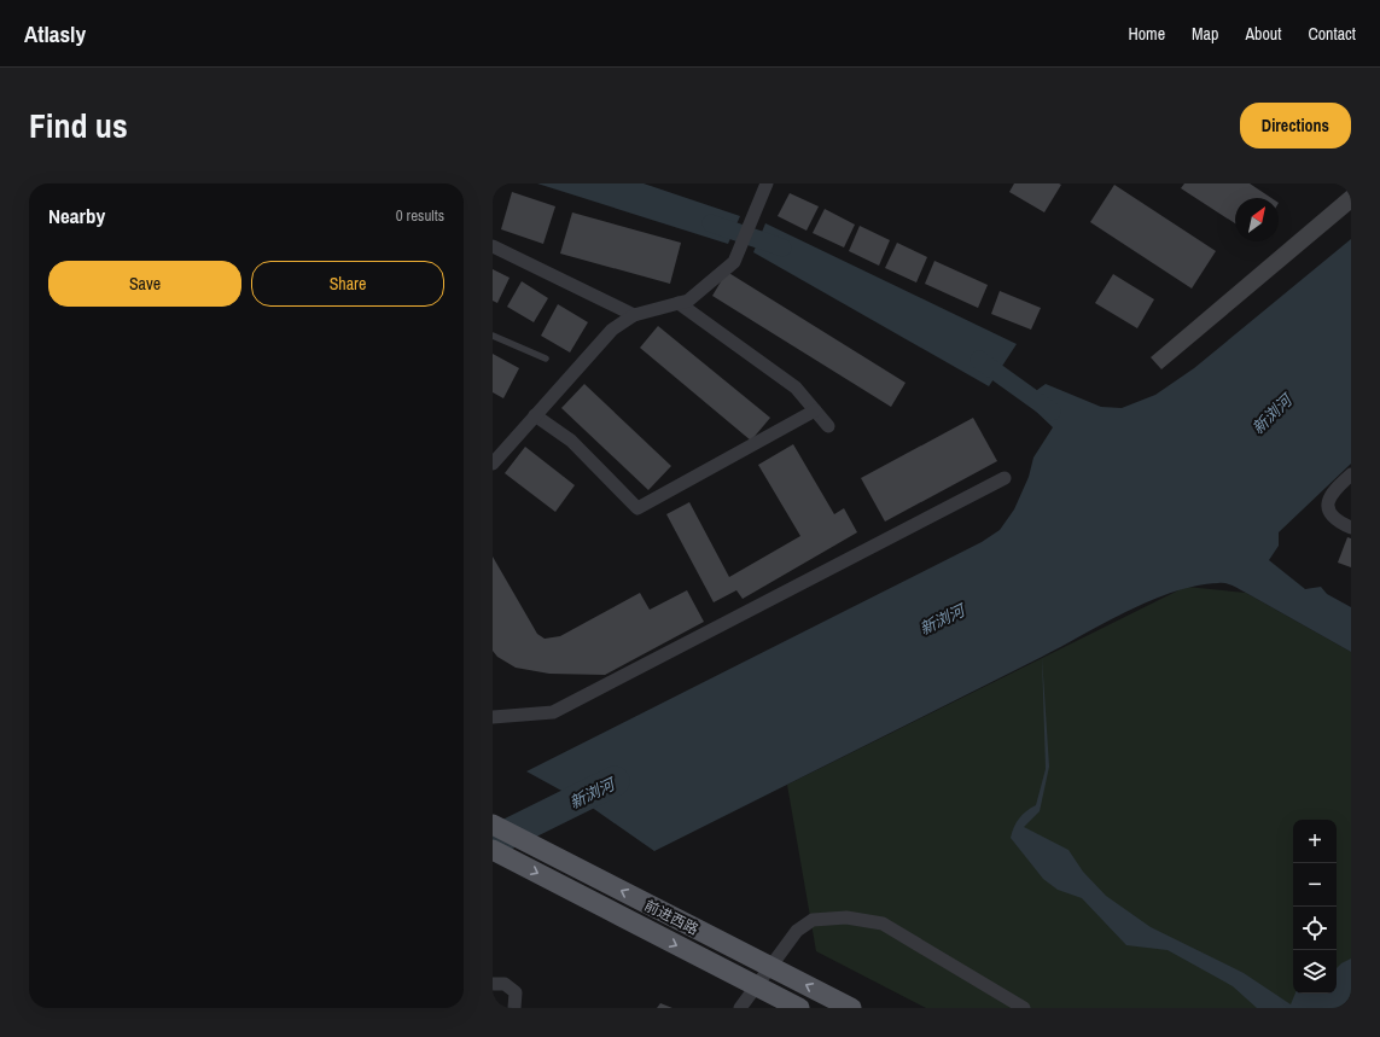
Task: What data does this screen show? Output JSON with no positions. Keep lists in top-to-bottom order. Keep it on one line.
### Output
{"streets":{"main road":["前进西路"]},"water":["新浏河"],"north":"top right","page":{"header":"Atlasly","nav":["Home","Map","About","Contact"],"title":"Find us","buttons":["Directions",["Save","Share"]],"heading":["Nearby","0 results"],"map_buttons":["+","−"]}}
